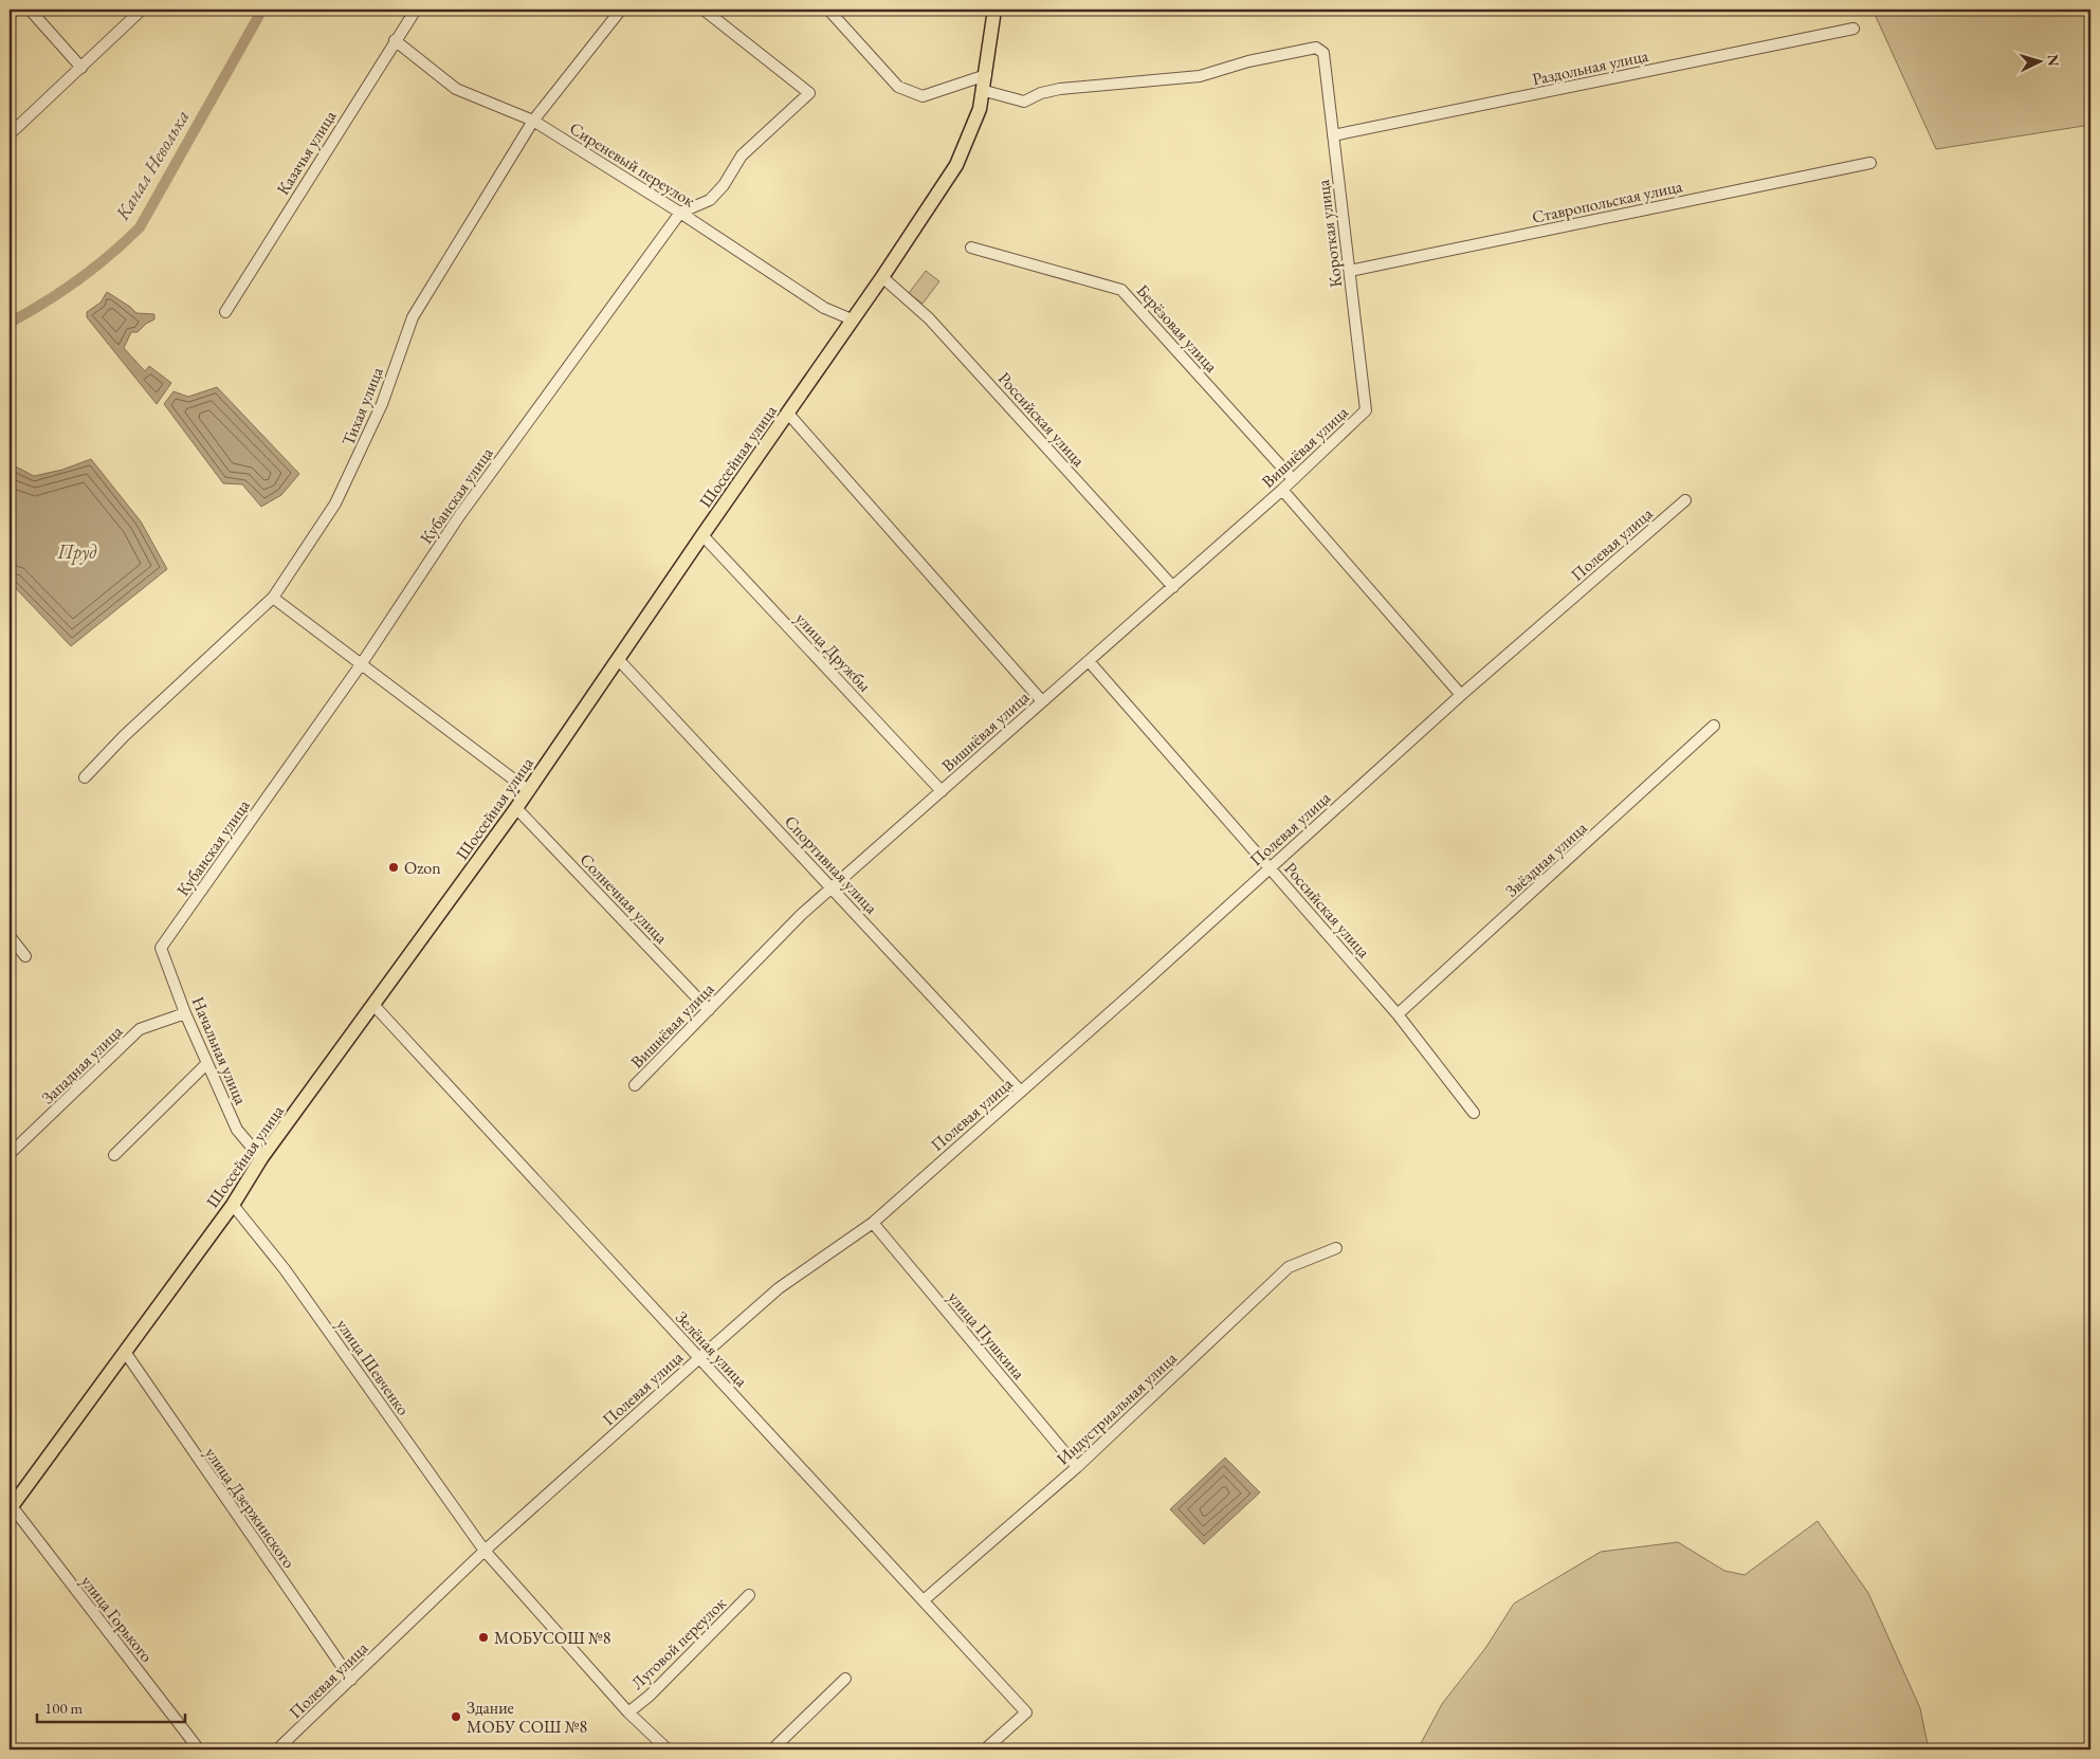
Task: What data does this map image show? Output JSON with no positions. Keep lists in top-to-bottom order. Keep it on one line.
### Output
{"streets":{"main road":["Шоссейная улица"],"street":["Раздольная улица","Казачья улица","Сиреневый переулок","Ставропольская улица","Короткая улица","Берёзовая улица","Тихая улица","Российская улица","Вишнёвая улица","Кубанская улица","Полевая улица","улица Дружбы","Звёздная улица","Спортивная улица","Солнечная улица","Начальная улица","Западная улица","улица Пушкина","Зелёная улица","улица Шевченко","Индустриальная улица","улица Дзержинского","улица Горького","Луговой переулок"]},"crossings":[["Раздольная улица","Короткая улица"],["Казачья улица","Сиреневый переулок"],["Сиреневый переулок","Тихая улица"],["Сиреневый переулок","Шоссейная улица"],["Сиреневый переулок","Кубанская улица"],["Ставропольская улица","Короткая улица"],["Короткая улица","Вишнёвая улица"],["Короткая улица","Шоссейная улица"],["Берёзовая улица","Вишнёвая улица"],["Российская улица","Вишнёвая улица"],["Российская улица","Шоссейная улица"],["Российская улица","Полевая улица"],["Российская улица","Звёздная улица"],["Вишнёвая улица","улица Дружбы"],["Вишнёвая улица","Спортивная улица"],["Вишнёвая улица","Солнечная улица"],["Шоссейная улица","улица Дружбы"],["Шоссейная улица","Спортивная улица"],["Шоссейная улица","Солнечная улица"],["Шоссейная улица","Начальная улица"],["Шоссейная улица","Зелёная улица"],["Шоссейная улица","улица Шевченко"],["Шоссейная улица","улица Дзержинского"],["Шоссейная улица","улица Горького"],["Кубанская улица","Начальная улица"],["Полевая улица","Спортивная улица"],["Полевая улица","улица Пушкина"],["Полевая улица","Зелёная улица"],["Полевая улица","улица Шевченко"],["Полевая улица","улица Дзержинского"],["Начальная улица","Западная улица"],["улица Пушкина","Индустриальная улица"],["Зелёная улица","Индустриальная улица"],["улица Шевченко","Луговой переулок"]],"water":["Канал Неволька","Пруд"],"places":["Ozon","МОБУСОШ №8","Здание МОБУ СОШ №8"],"scale_bar":"100 m","north":"right"}
